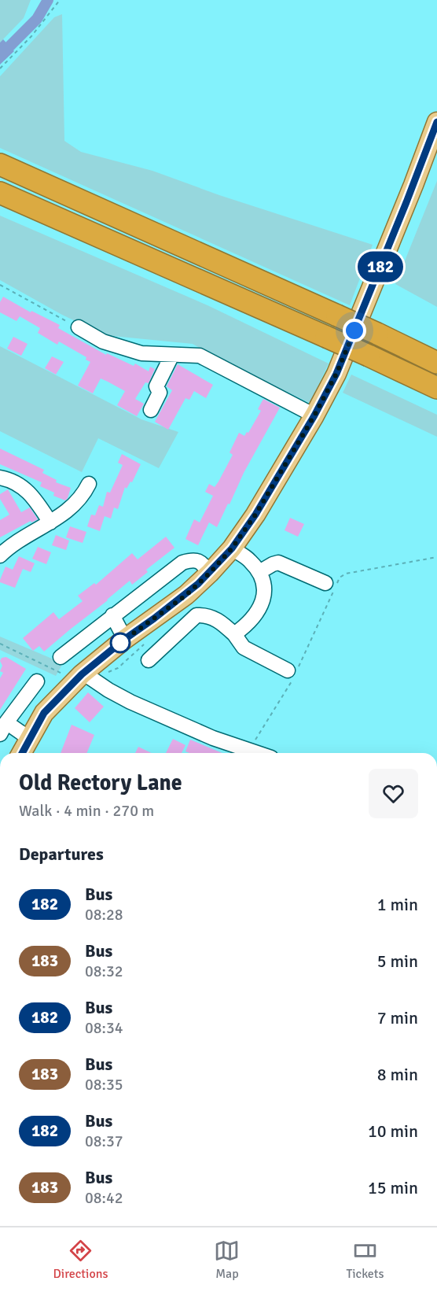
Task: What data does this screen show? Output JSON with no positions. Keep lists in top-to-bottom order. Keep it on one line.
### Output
{"lines":["bus line 182"],"page":{"on_map":"182","heading":[["Old Rectory Lane","Walk · 4 min · 270 m"],"Departures"],"list":[{"mark":"182","name":"Bus","note":"08:28","value":"1 min"},{"mark":"183","name":"Bus","note":"08:32","value":"5 min"},{"mark":"182","name":"Bus","note":"08:34","value":"7 min"},{"mark":"183","name":"Bus","note":"08:35","value":"8 min"},{"mark":"182","name":"Bus","note":"08:37","value":"10 min"},{"mark":"183","name":"Bus","note":"08:42","value":"15 min"}],"tabs":["Directions","Map","Tickets"]}}
